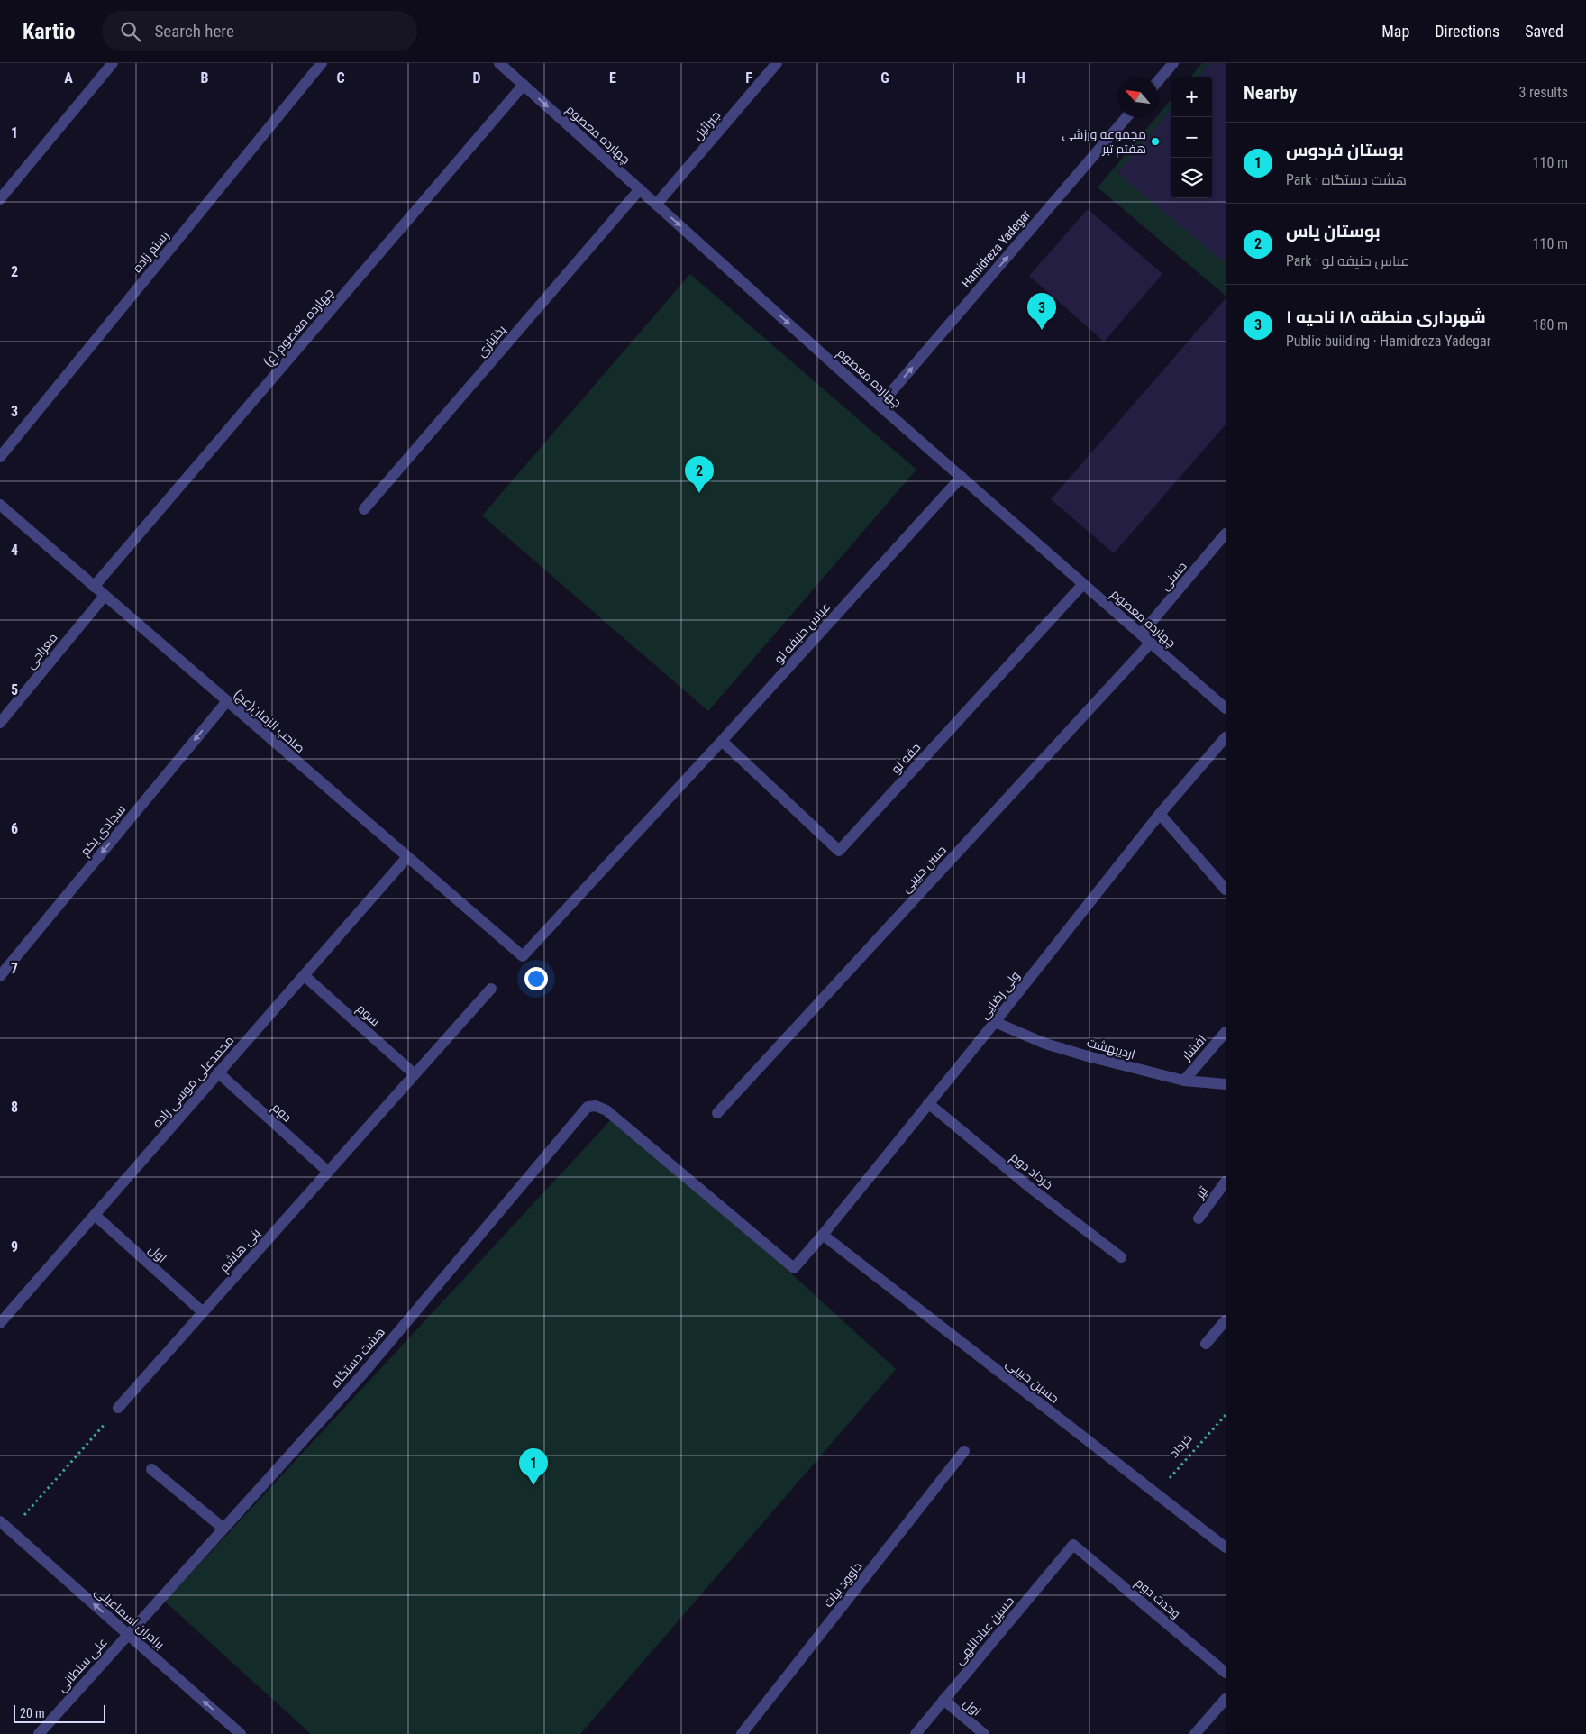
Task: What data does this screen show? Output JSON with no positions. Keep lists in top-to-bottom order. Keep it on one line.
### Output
{"streets":{"street":["جبرائیل","چهارده معصوم","Hamidreza Yadegar","رستم زاده","چهارده معصوم (ع)","بختیاری","حسنی","عباس حنیفه لو","معراحی","صاحب الزمان(عج)","حقه لو","سجادی یکم","حسن حبیبی","ولی رضایی","سوم","افشار","اردیبهشت","محمدعلی موسی زاده","دوم","خرداد دوم","تیر","بنی هاشم","اول","هشت دستگاه","حسین حبیبی","داوود بیات","وحدت دوم","برادران اسماعیلی","حسین عباداللهی","علی سلطانی"],"path":["خرداد"]},"crossings":[["جبرائیل","چهارده معصوم"],["چهارده معصوم","Hamidreza Yadegar"],["چهارده معصوم","چهارده معصوم (ع)"],["چهارده معصوم","بختیاری"],["چهارده معصوم","حسنی"],["چهارده معصوم","عباس حنیفه لو"],["چهارده معصوم","حقه لو"],["چهارده معصوم","حسن حبیبی"],["چهارده معصوم (ع)","صاحب الزمان(عج)"],["عباس حنیفه لو","صاحب الزمان(عج)"],["عباس حنیفه لو","حقه لو"],["معراحی","صاحب الزمان(عج)"],["صاحب الزمان(عج)","سجادی یکم"],["صاحب الزمان(عج)","محمدعلی موسی زاده"],["ولی رضایی","اردیبهشت"],["ولی رضایی","خرداد دوم"],["ولی رضایی","هشت دستگاه"],["ولی رضایی","حسین حبیبی"],["سوم","محمدعلی موسی زاده"],["سوم","بنی هاشم"],["افشار","اردیبهشت"],["محمدعلی موسی زاده","دوم"],["محمدعلی موسی زاده","اول"],["دوم","بنی هاشم"],["بنی هاشم","اول"],["اول","حسین عباداللهی"],["هشت دستگاه","برادران اسماعیلی"],["هشت دستگاه","علی سلطانی"],["حسین حبیبی","خرداد"],["وحدت دوم","حسین عباداللهی"],["برادران اسماعیلی","علی سلطانی"]],"one_way":["چهارده معصوم","Hamidreza Yadegar","سجادی یکم","برادران اسماعیلی"],"places":["مجموعه ورزشی هفتم تیر"],"scale_bar":"20 m","north":"top left","page":{"header":"Kartio","search":"Search here","nav":["Map","Directions","Saved"],"heading":["Nearby","3 results"],"map_buttons":["+","−"],"list":[{"mark":"1","name":"بوستان فردوس","note":"Park · هشت دستگاه","value":"110 m"},{"mark":"2","name":"بوستان یاس","note":"Park · عباس حنیفه لو","value":"110 m"},{"mark":"3","name":"شهرداری منطقه ۱۸ ناحیه ۱","note":"Public building · Hamidreza Yadegar","value":"180 m"}],"pins":["3","2","1"],"scale":"20 m"},"grid":{"columns":["A","B","C","D","E","F","G","H"],"rows":["1","2","3","4","5","6","7","8","9"]}}
